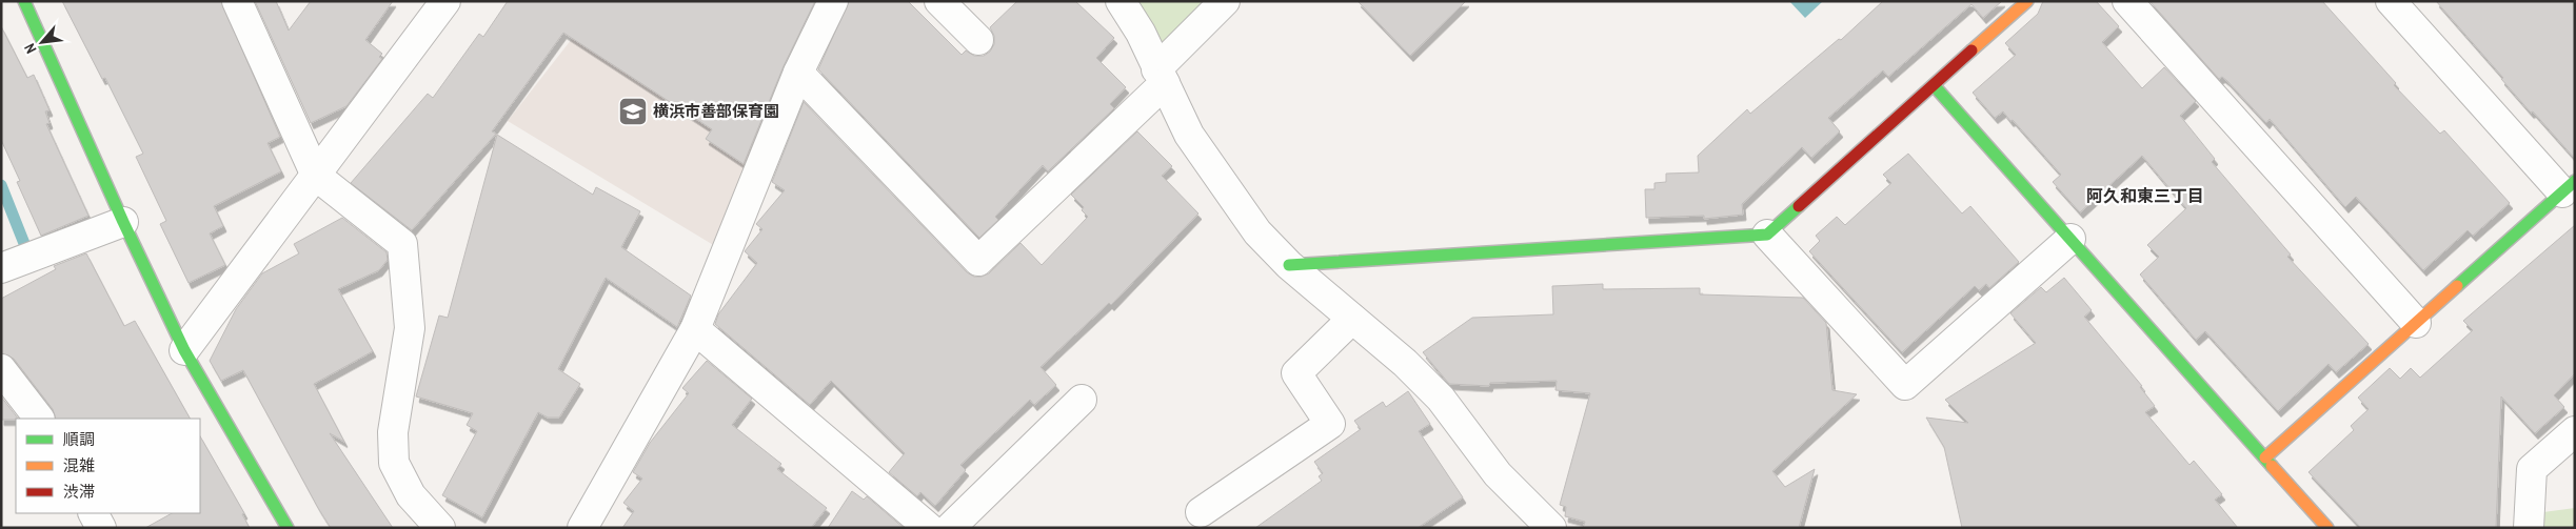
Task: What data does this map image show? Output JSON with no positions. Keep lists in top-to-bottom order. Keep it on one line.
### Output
{"districts":["阿久和東三丁目"],"places":{"school or university":["横浜市善部保育園"]},"legend":["順調","混雑","渋滞"],"north":"bottom left"}
